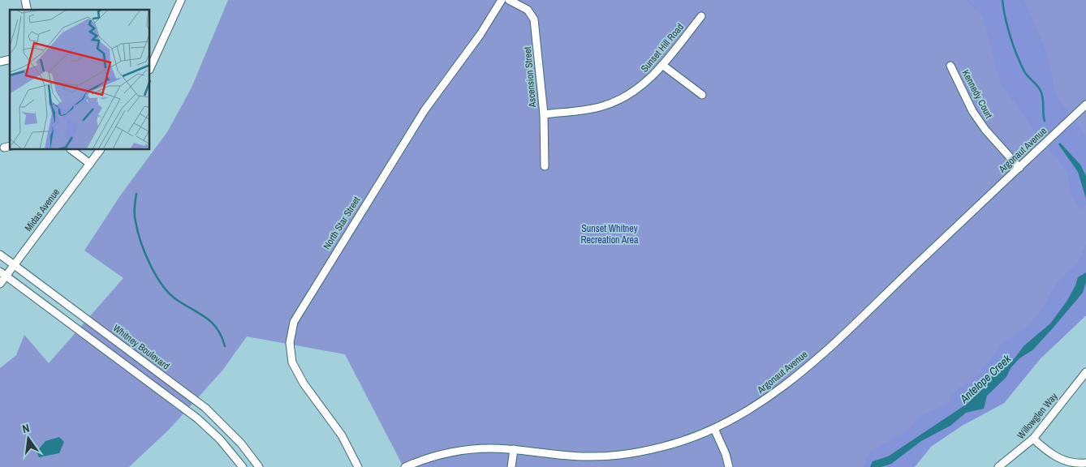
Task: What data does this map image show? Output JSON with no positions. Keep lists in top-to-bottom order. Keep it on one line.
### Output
{"streets":{"street":["Sunset Hill Road","Ascension Street","Kennedy Court","Argonaut Avenue","Midas Avenue","North Star Street","Whitney Boulevard","Willowglen Way"]},"crossings":[["Sunset Hill Road","Ascension Street"],["Kennedy Court","Argonaut Avenue"],["Midas Avenue","Whitney Boulevard"]],"water":["Antelope Creek"],"parks":["Sunset Whitney Recreation Area"],"north":"top"}
